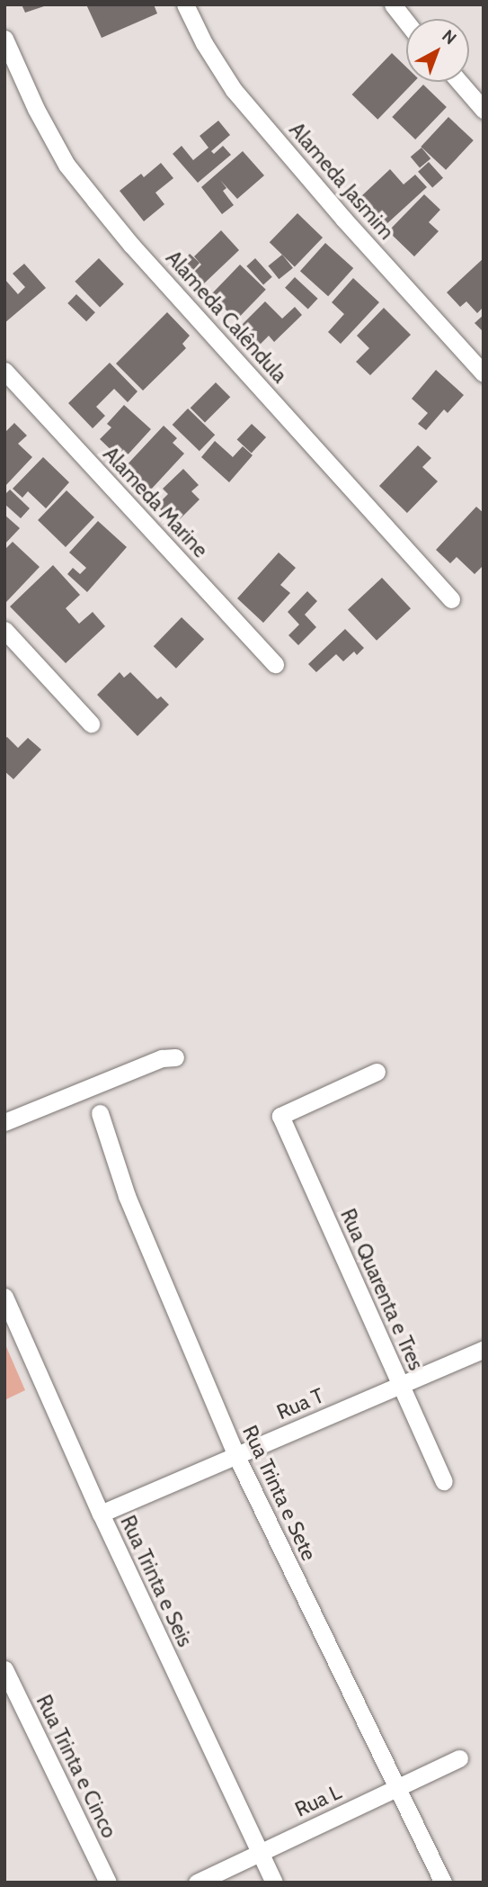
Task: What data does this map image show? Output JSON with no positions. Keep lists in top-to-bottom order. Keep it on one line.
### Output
{"streets":{"street":["Alameda Jasmim","Alameda Calêndula","Alameda Marine","Rua Quarenta e Tres","Rua T","Rua Trinta e Sete","Rua Trinta e Seis","Rua Trinta e Cinco","Rua L"]},"crossings":[["Rua Quarenta e Tres","Rua T"],["Rua T","Rua Trinta e Sete"],["Rua T","Rua Trinta e Seis"],["Rua Trinta e Sete","Rua L"],["Rua Trinta e Seis","Rua L"]],"north":"top right"}
